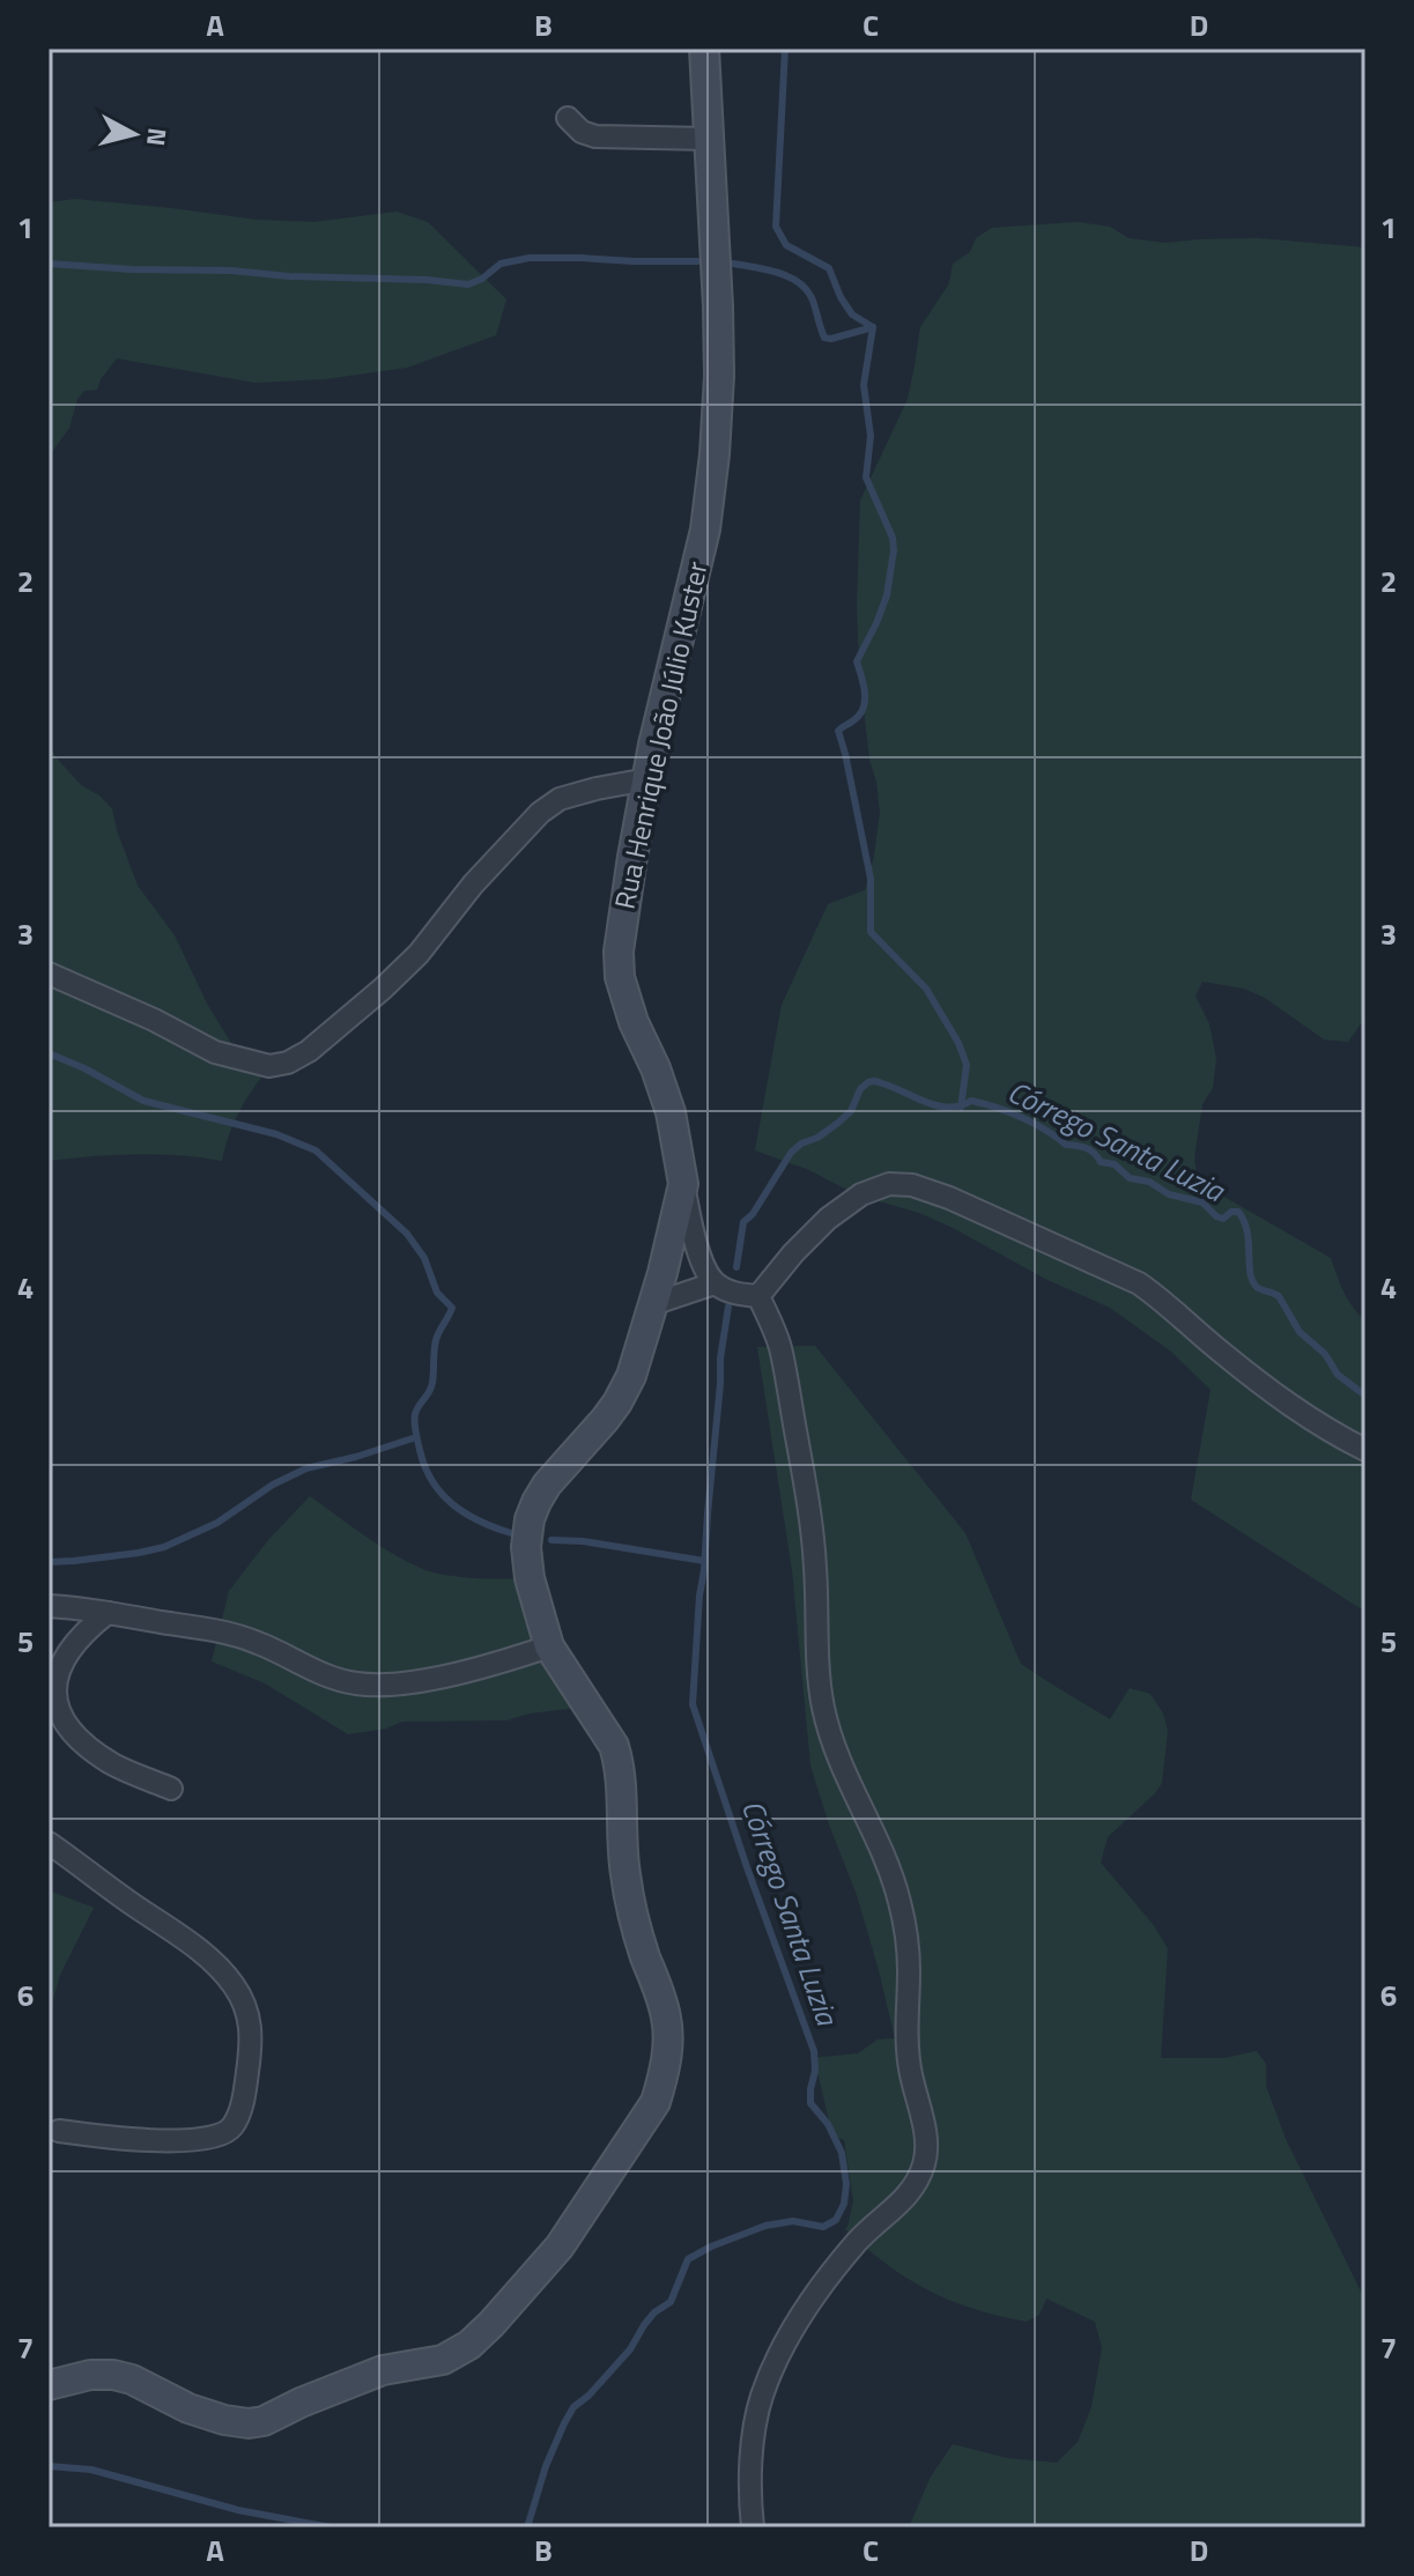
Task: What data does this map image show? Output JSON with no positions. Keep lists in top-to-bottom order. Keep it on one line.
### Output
{"streets":{"street":["Rua Henrique João Júlio Kuster"]},"water":["Córrego Santa Luzia"],"north":"right","grid":{"columns":["A","B","C","D"],"rows":["1","2","3","4","5","6","7"]}}
